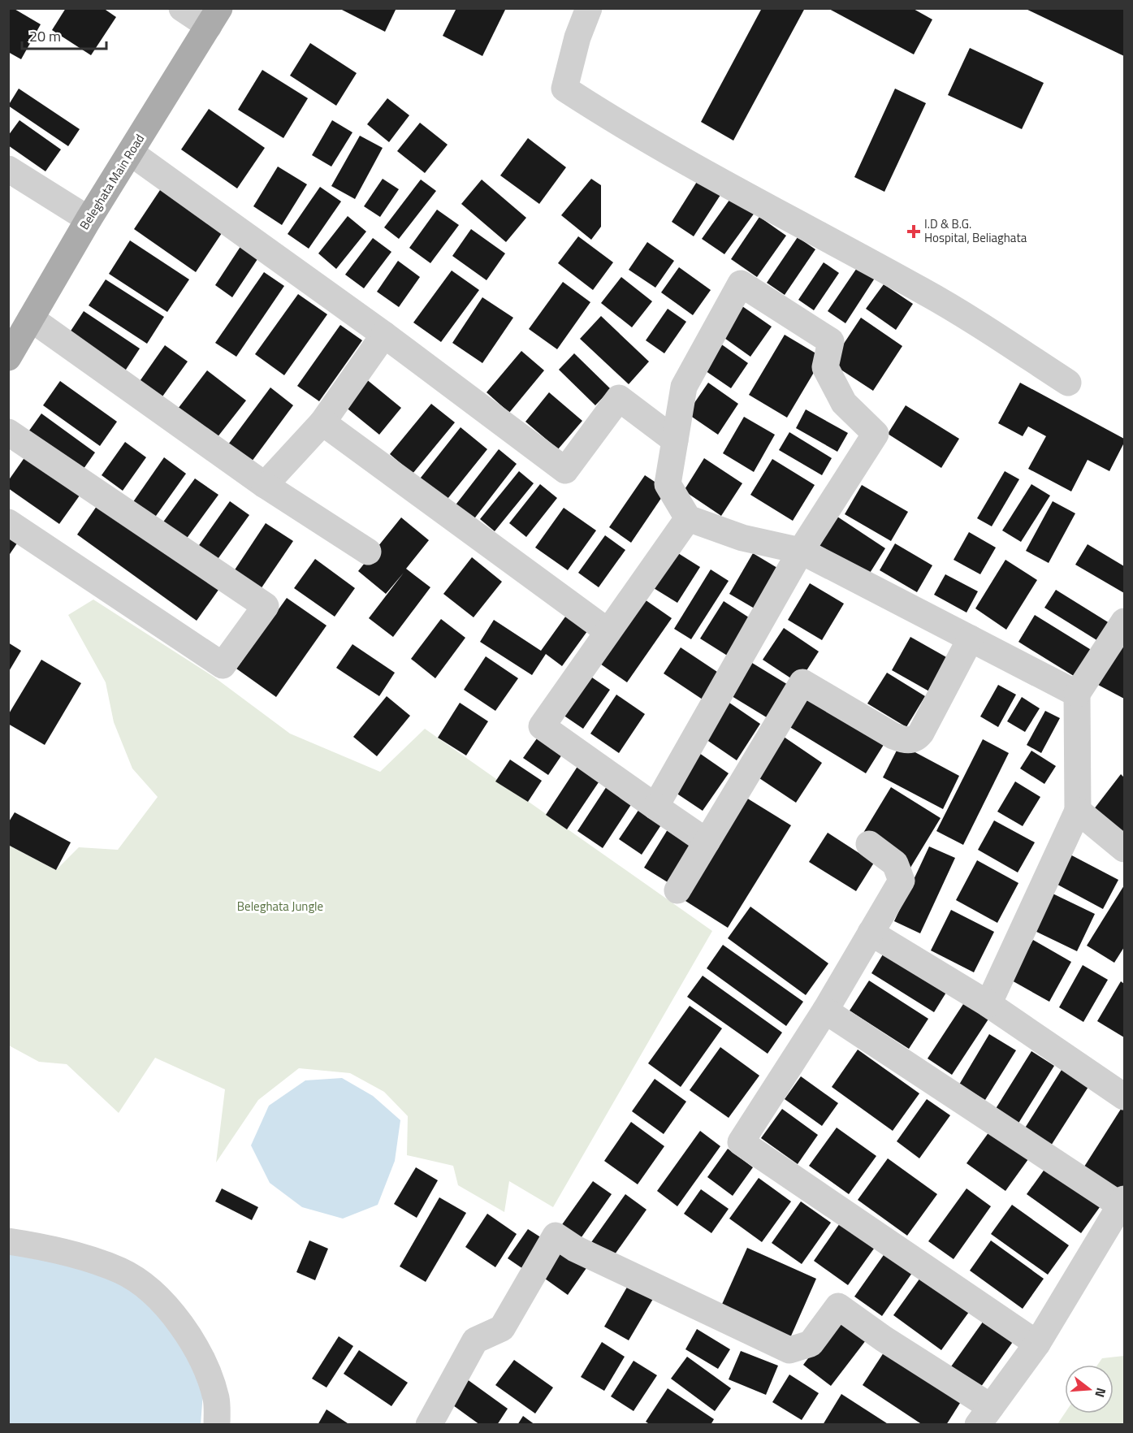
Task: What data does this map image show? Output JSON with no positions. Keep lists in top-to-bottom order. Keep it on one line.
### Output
{"streets":{"main road":["Beleghata Main Road"]},"parks":["Beleghata Jungle"],"places":{"health":["I.D & B.G. Hospital, Beliaghata"]},"scale_bar":"20 m","north":"right"}
